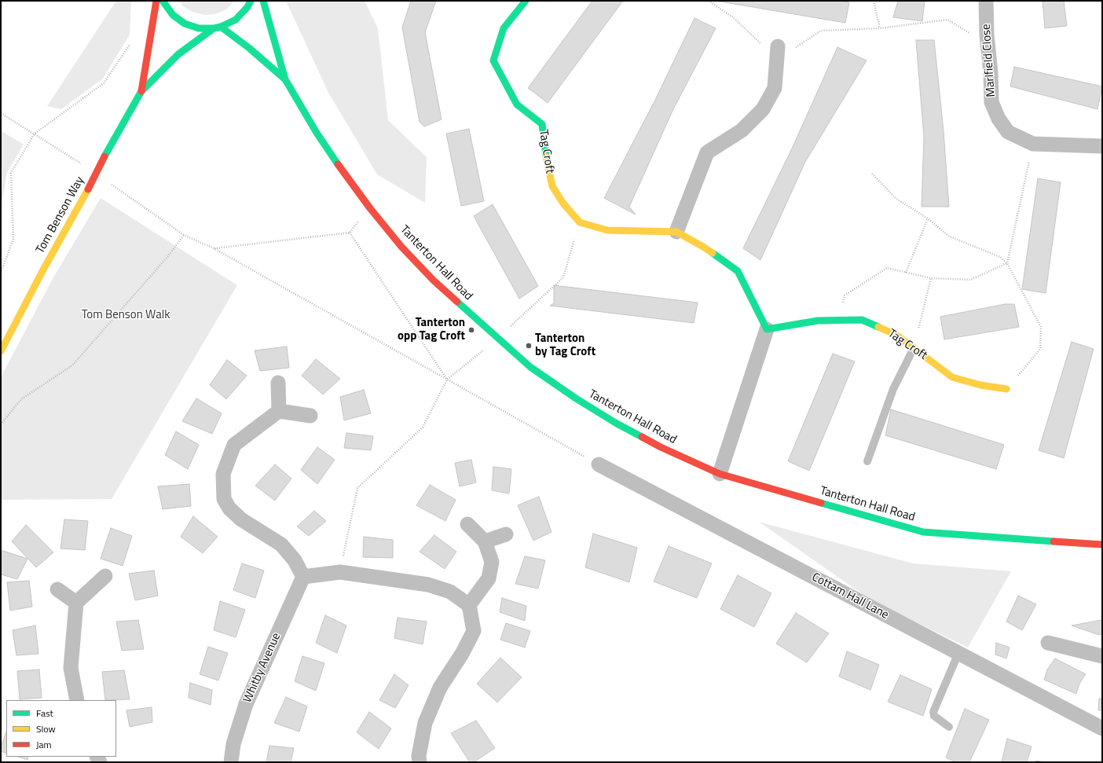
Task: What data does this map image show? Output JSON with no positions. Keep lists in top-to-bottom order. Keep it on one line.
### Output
{"streets":{"street":["Marlfield Close","Tag Croft","Tom Benson Way","Tanterton Hall Road","Cottam Hall Lane","Whitby Avenue"]},"crossings":[["Tom Benson Way","Tanterton Hall Road"]],"parks":["Tom Benson Walk"],"places":["Tanterton opp Tag Croft","Tanterton by Tag Croft"],"legend":["Fast","Slow","Jam"]}
